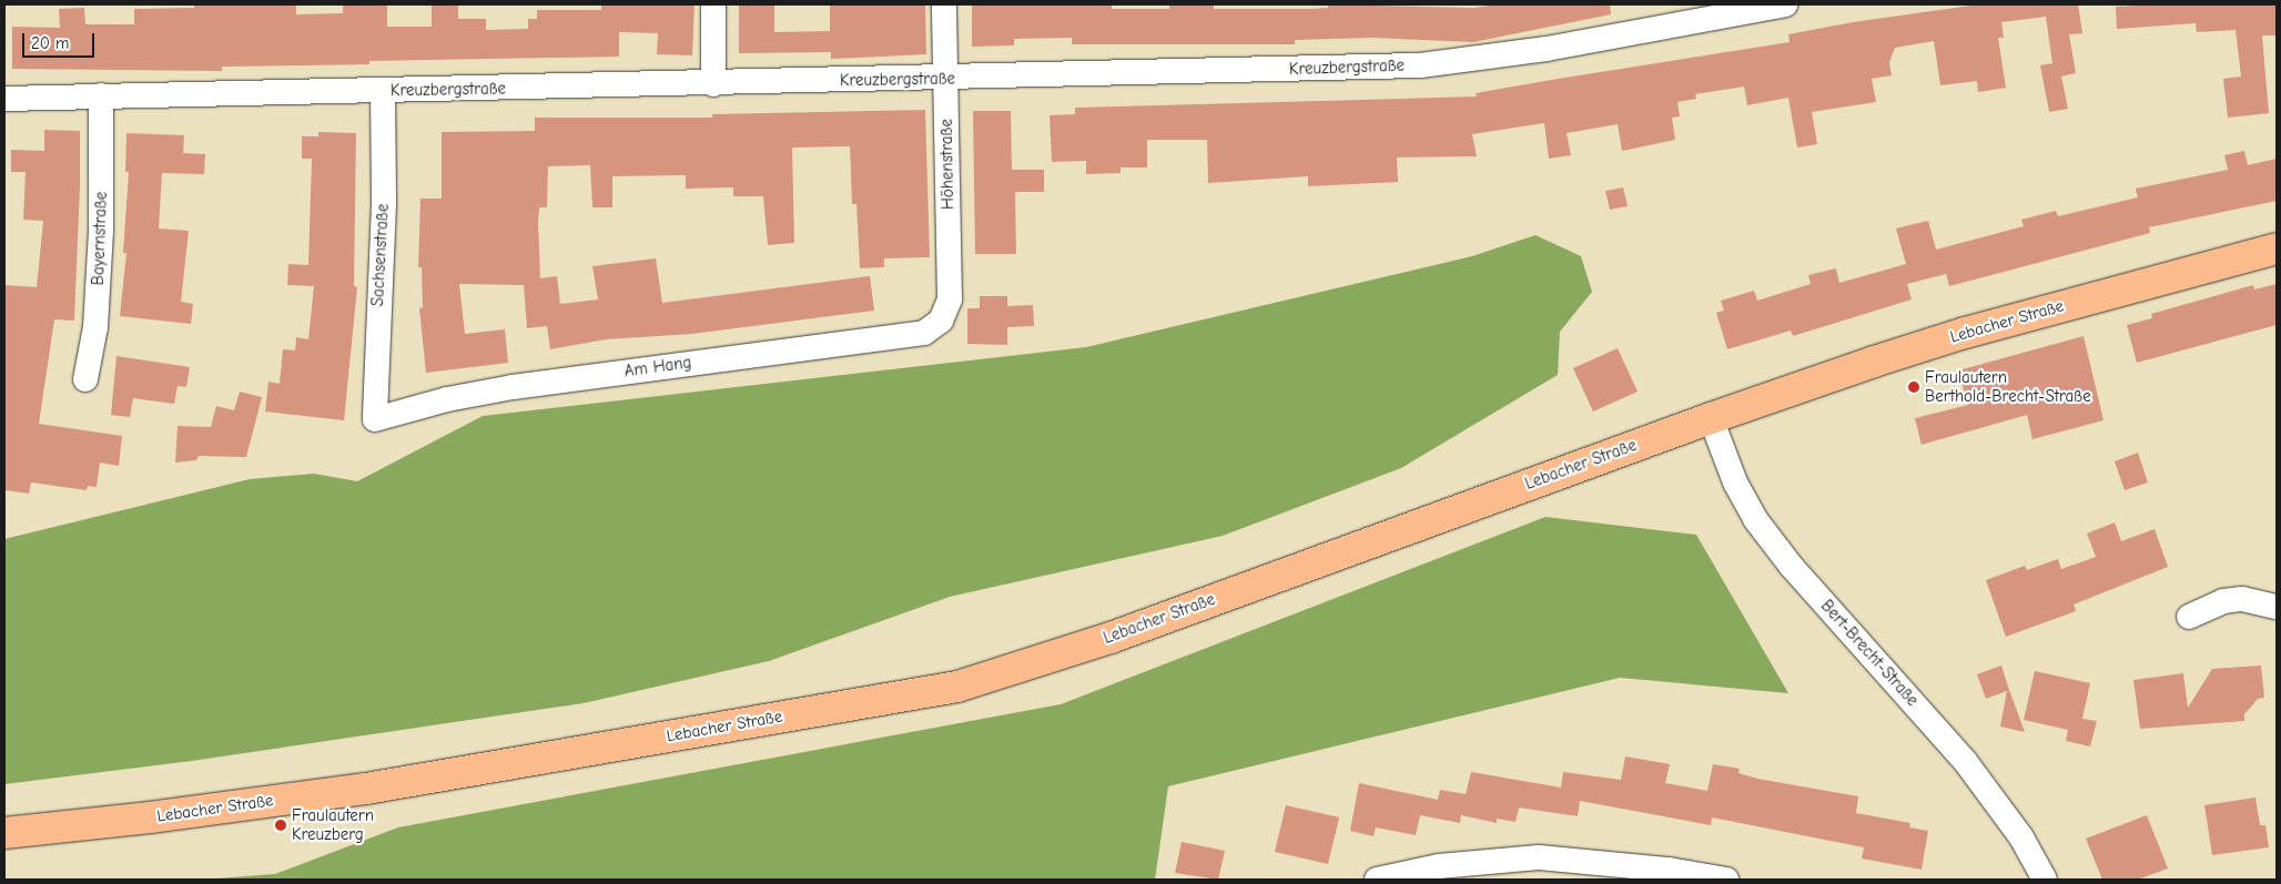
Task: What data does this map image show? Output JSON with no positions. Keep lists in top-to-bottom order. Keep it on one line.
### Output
{"streets":{"main road":["Lebacher Straße"],"street":["Kreuzbergstraße","Höhenstraße","Bayernstraße","Sachsenstraße","Am Hang","Bert-Brecht-Straße"]},"crossings":[["Kreuzbergstraße","Höhenstraße"],["Kreuzbergstraße","Bayernstraße"],["Kreuzbergstraße","Sachsenstraße"],["Höhenstraße","Am Hang"],["Sachsenstraße","Am Hang"],["Lebacher Straße","Bert-Brecht-Straße"]],"places":["Fraulautern Berthold-Brecht-Straße","Fraulautern Kreuzberg"],"scale_bar":"20 m"}
